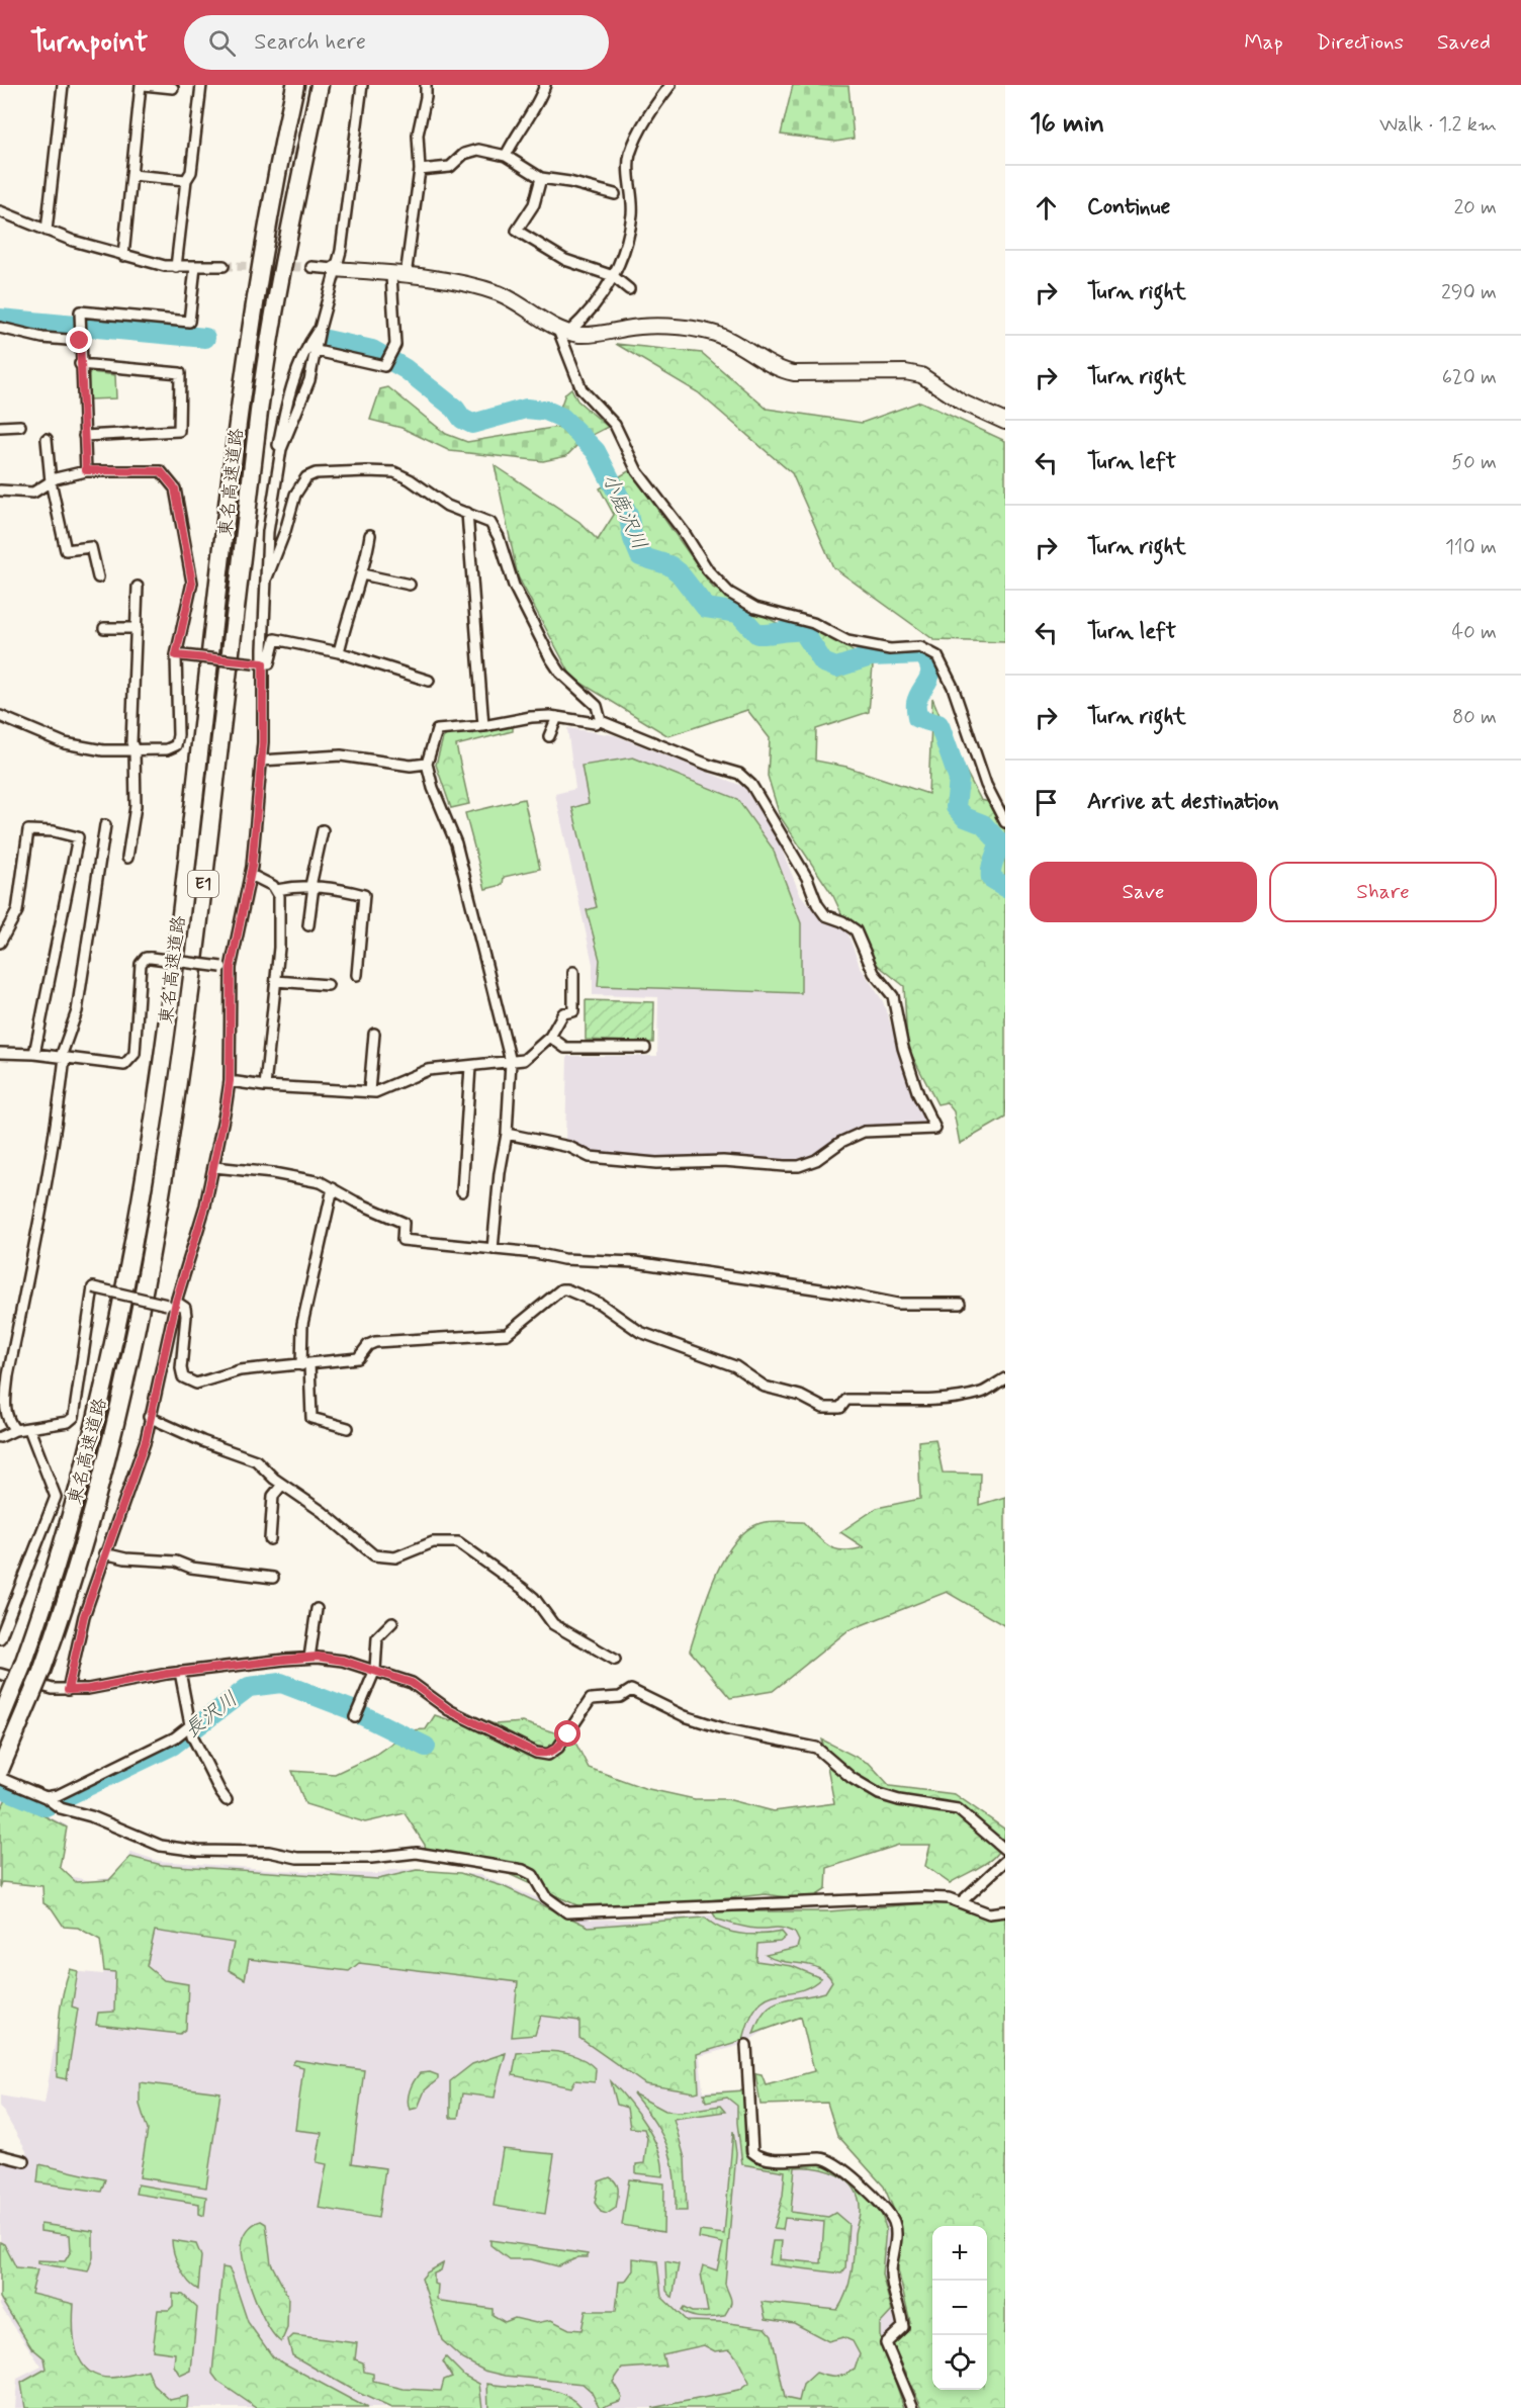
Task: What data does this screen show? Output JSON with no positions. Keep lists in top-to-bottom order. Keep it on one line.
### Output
{"streets":{"highway":["東名高速道路","E1"]},"water":["小鹿沢川","長沢川"],"page":{"header":"Turnpoint","search":"Search here","nav":["Map","Directions","Saved"],"heading":["16 min","Walk · 1.2 km"],"list":[["Continue","20 m"],["Turn right","290 m"],["Turn right","620 m"],["Turn left","50 m"],["Turn right","110 m"],["Turn left","40 m"],["Turn right","80 m"],"Arrive at destination"],"buttons":["Save","Share"],"map_buttons":["+","−"]}}
